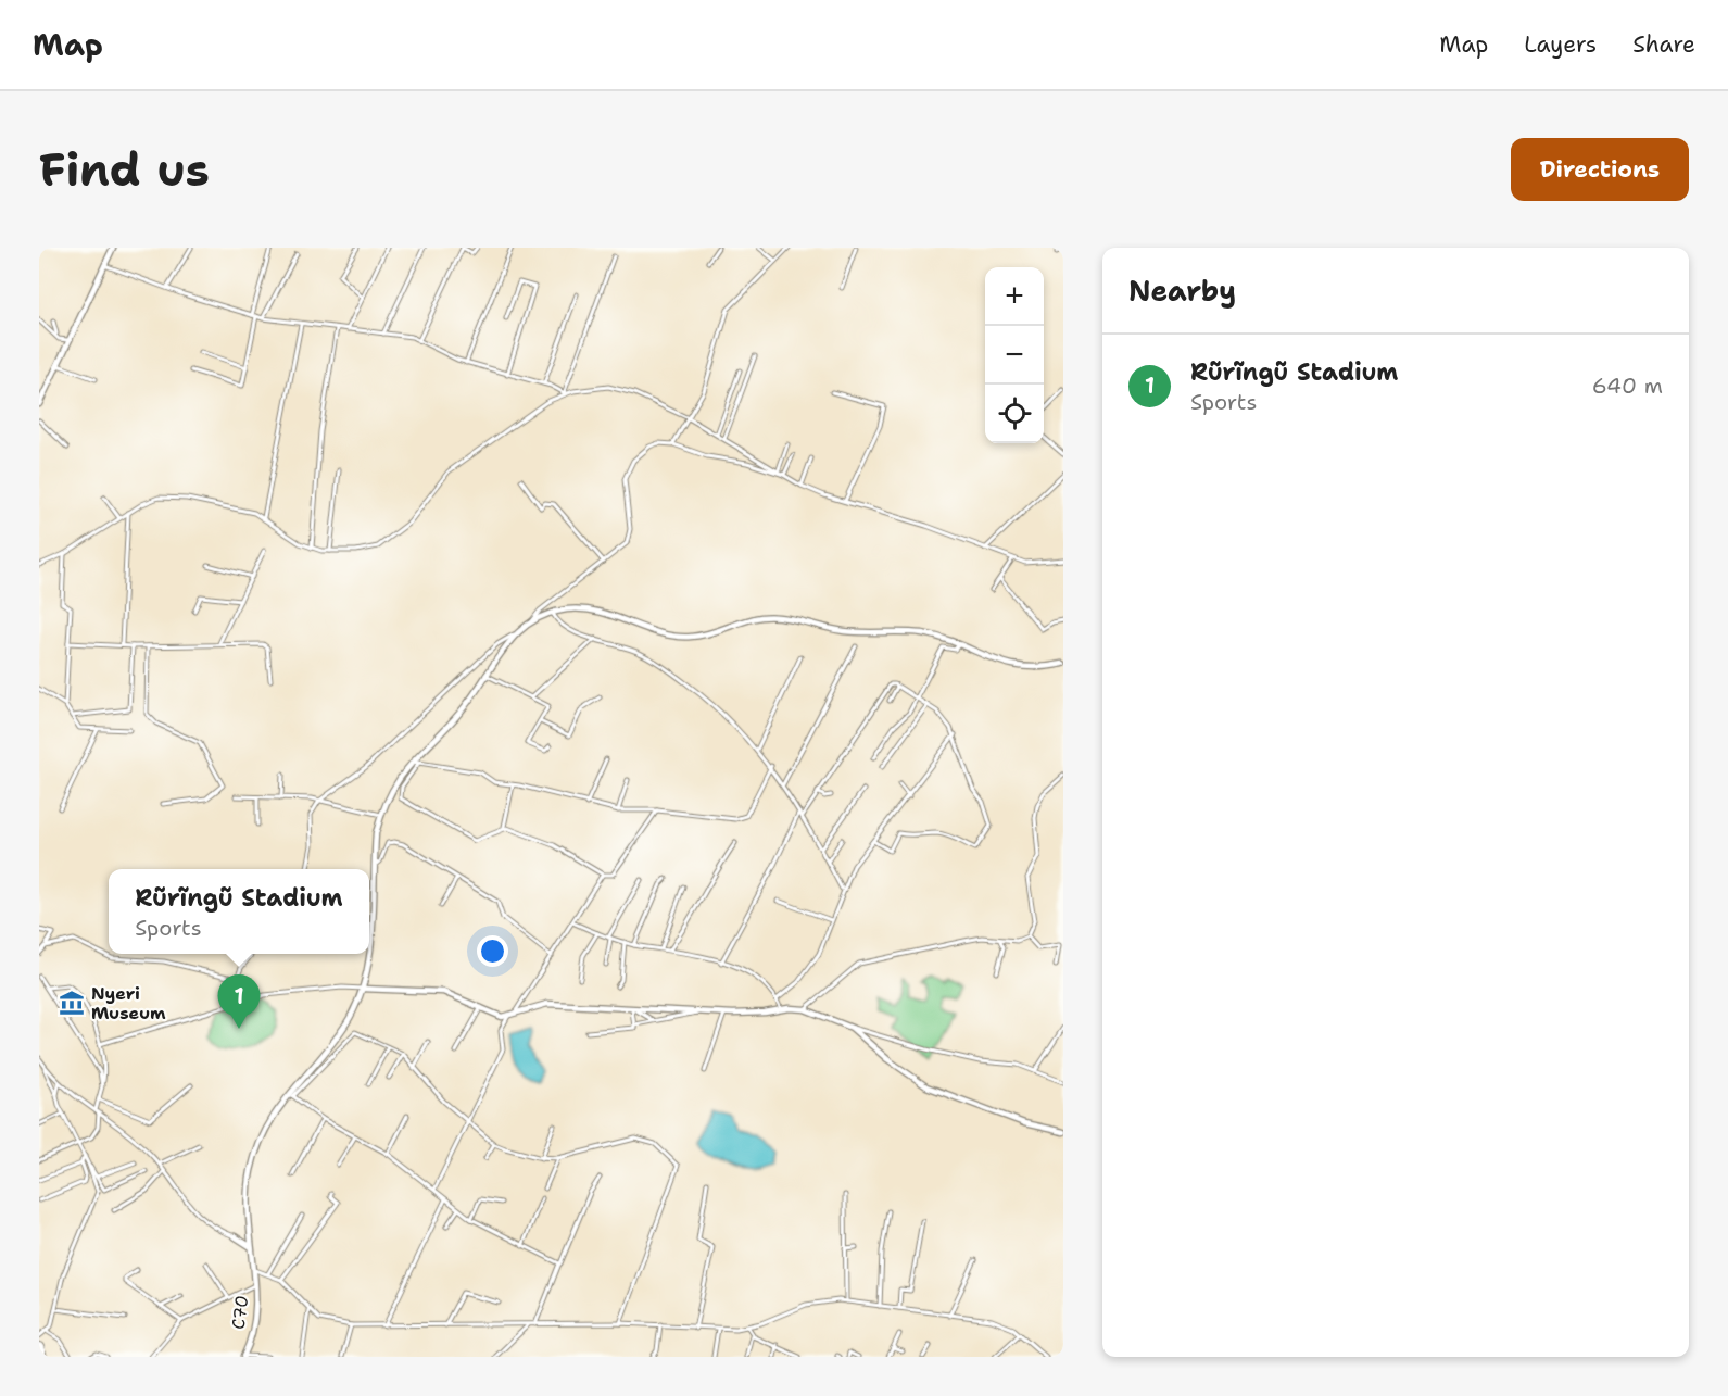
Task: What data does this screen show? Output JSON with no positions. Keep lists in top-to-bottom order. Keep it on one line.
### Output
{"streets":{"main road":["C70"]},"places":{"museum":["Nyeri Museum"]},"page":{"header":"Map","nav":["Map","Layers","Share"],"buttons":"Directions","title":"Find us","heading":"Nearby","map_buttons":["+","−"],"list":[{"mark":"1","name":"Rũrĩngũ Stadium","note":"Sports","value":"640 m"}],"popup":["Rũrĩngũ Stadium","Sports"],"pins":"1"}}
